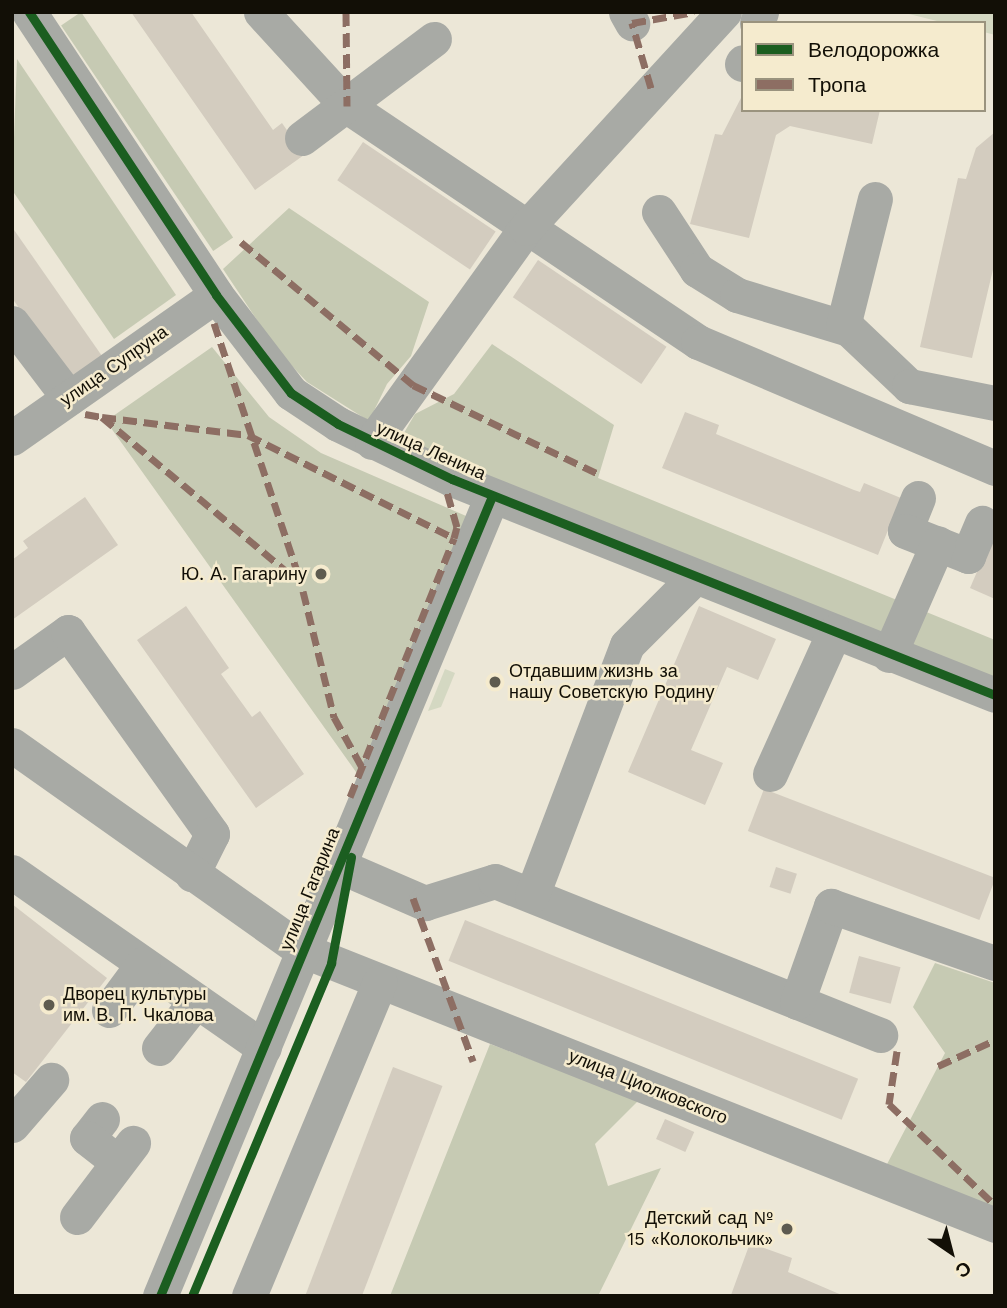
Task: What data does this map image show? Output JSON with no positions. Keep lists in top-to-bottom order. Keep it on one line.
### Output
{"streets":{"street":["улица Супруна","улица Ленина","улица Гагарина","улица Циолковского"]},"crossings":[["улица Супруна","улица Ленина"],["улица Ленина","улица Гагарина"],["улица Гагарина","улица Циолковского"]],"places":["Ю. А. Гагарину","Отдавшим жизнь за нашу Советскую Родину","Дворец культуры им. В. П. Чкалова","Детский сад № 15 «Колокольчик»"],"legend":["Велодорожка","Тропа"],"north":"bottom right"}
